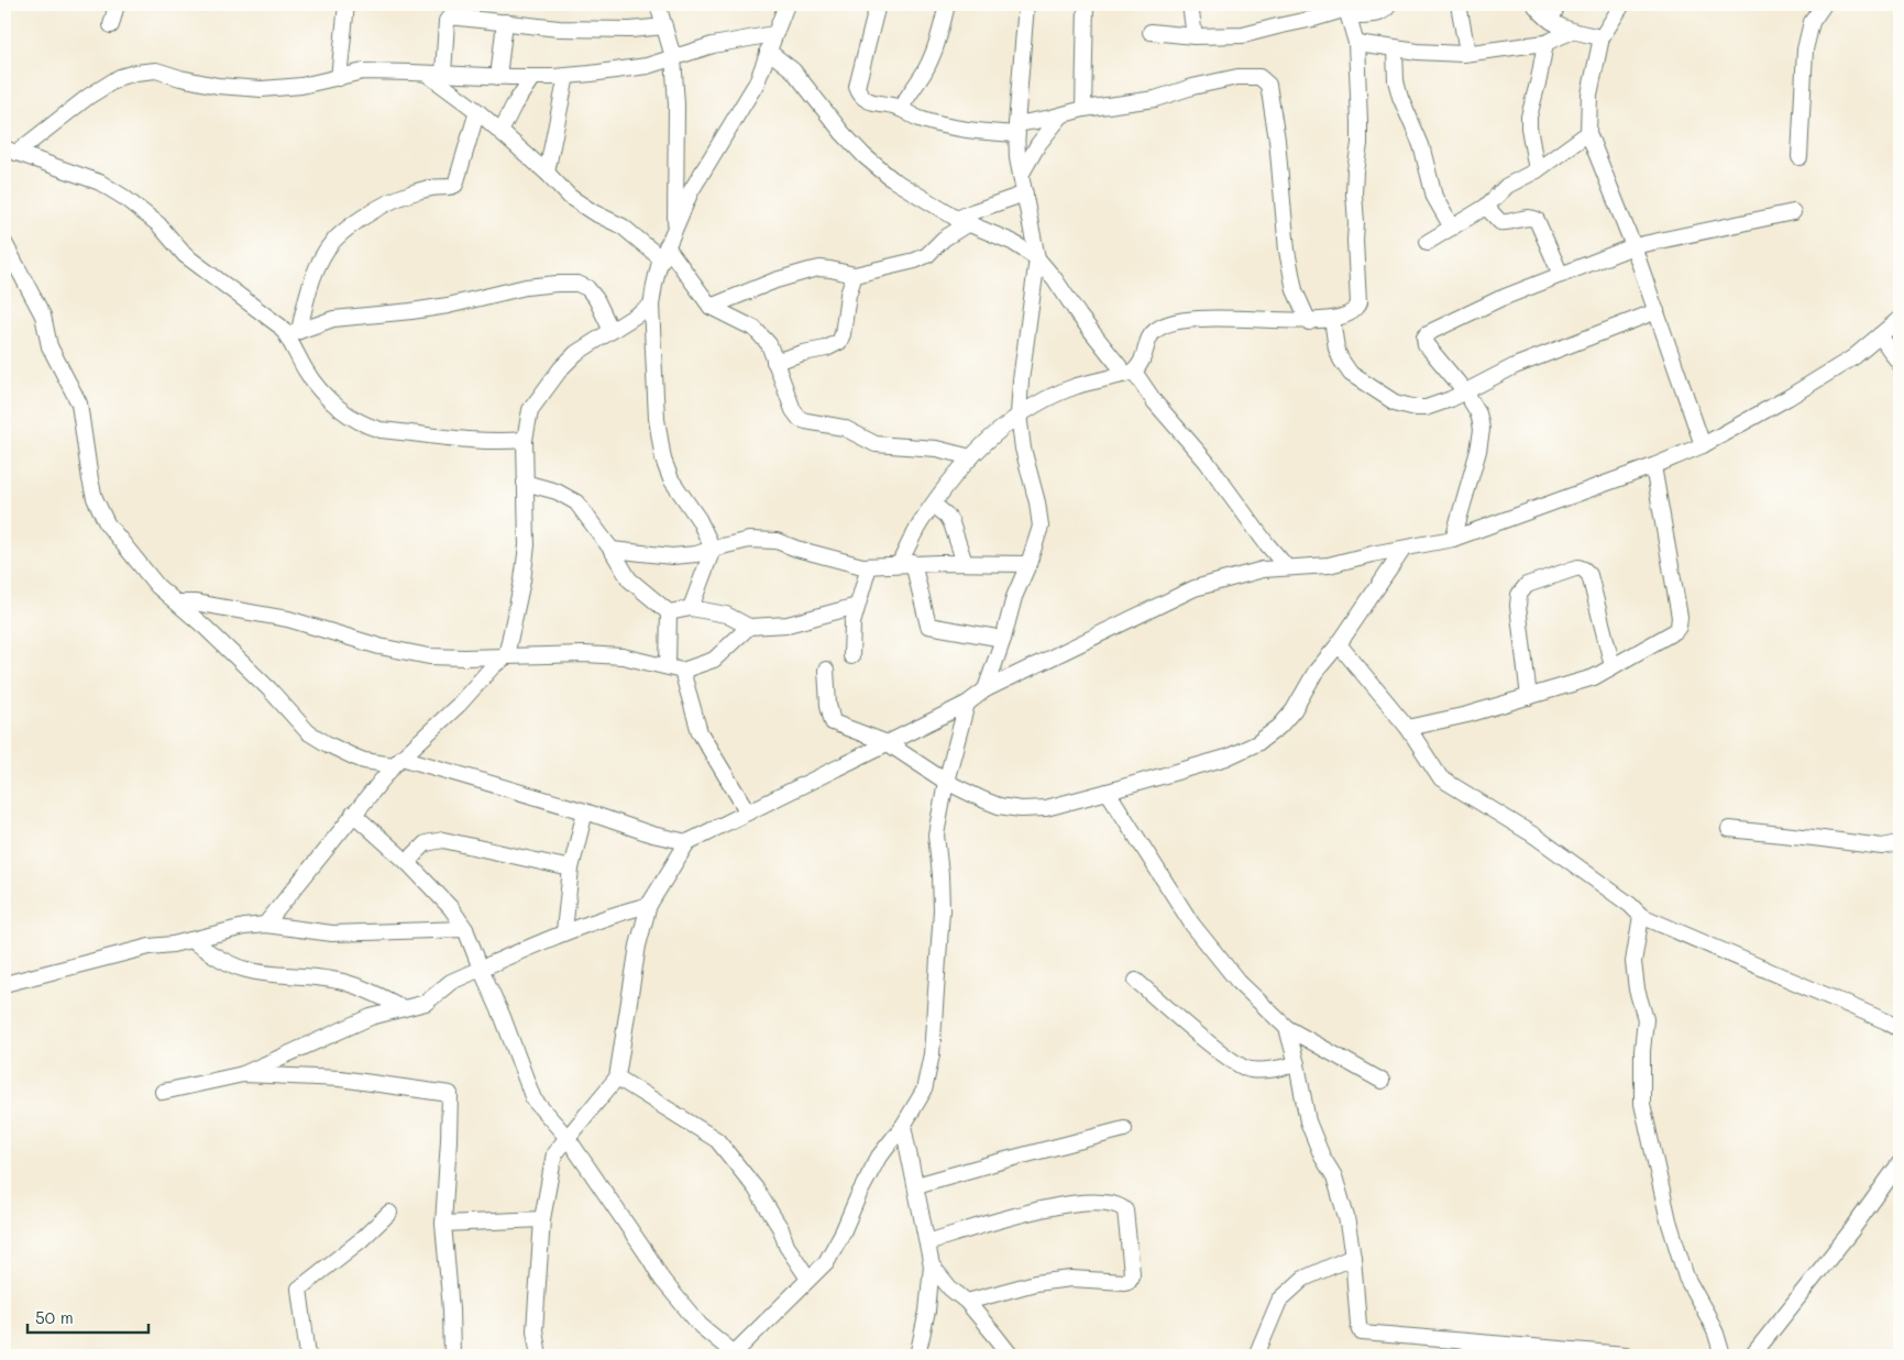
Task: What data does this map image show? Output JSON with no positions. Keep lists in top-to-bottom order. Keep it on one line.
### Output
{"scale_bar":"50 m"}
